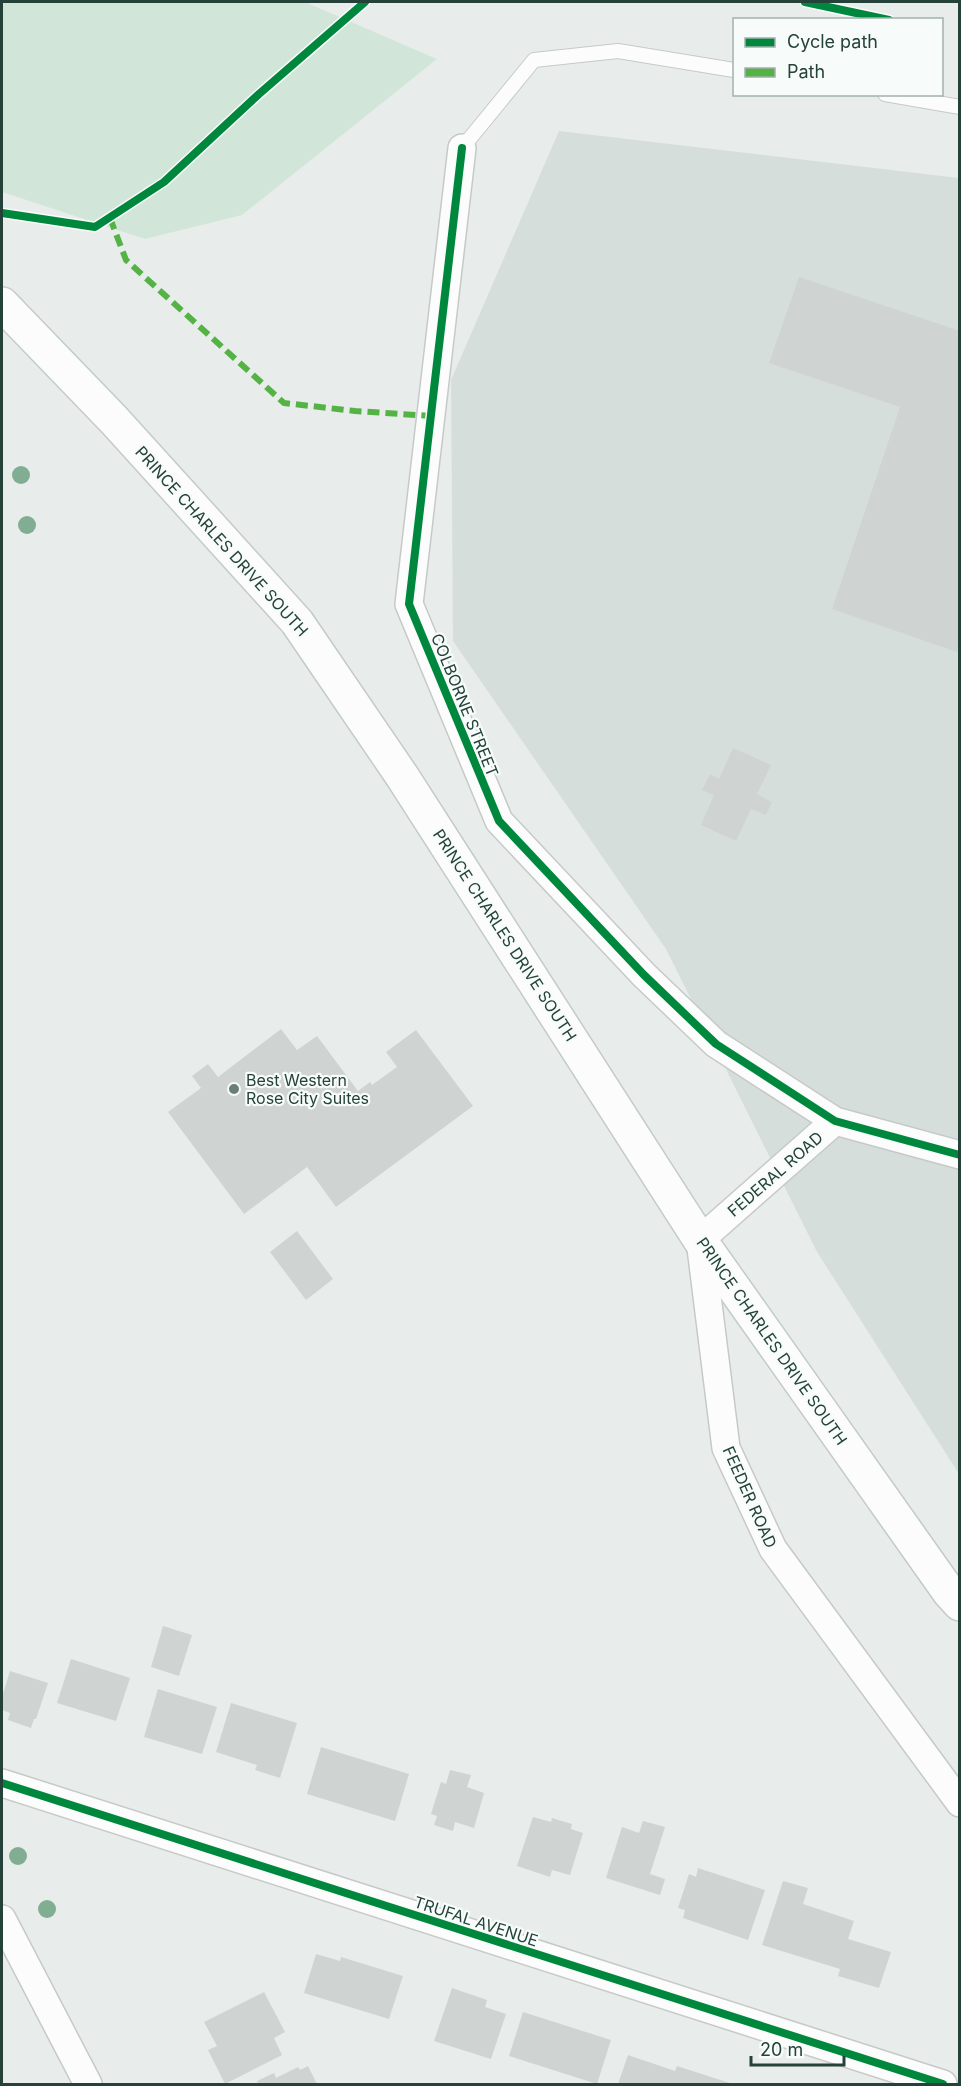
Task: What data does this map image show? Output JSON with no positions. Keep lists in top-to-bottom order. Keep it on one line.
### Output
{"streets":{"main road":["PRINCE CHARLES DRIVE SOUTH"],"street":["COLBORNE STREET","FEDERAL ROAD","FEEDER ROAD","TRUFAL AVENUE"]},"crossings":[["PRINCE CHARLES DRIVE SOUTH","FEDERAL ROAD"],["PRINCE CHARLES DRIVE SOUTH","FEEDER ROAD"],["COLBORNE STREET","FEDERAL ROAD"],["FEDERAL ROAD","FEEDER ROAD"]],"places":["Best Western Rose City Suites"],"legend":["Cycle path","Path"],"scale_bar":"20 m"}
